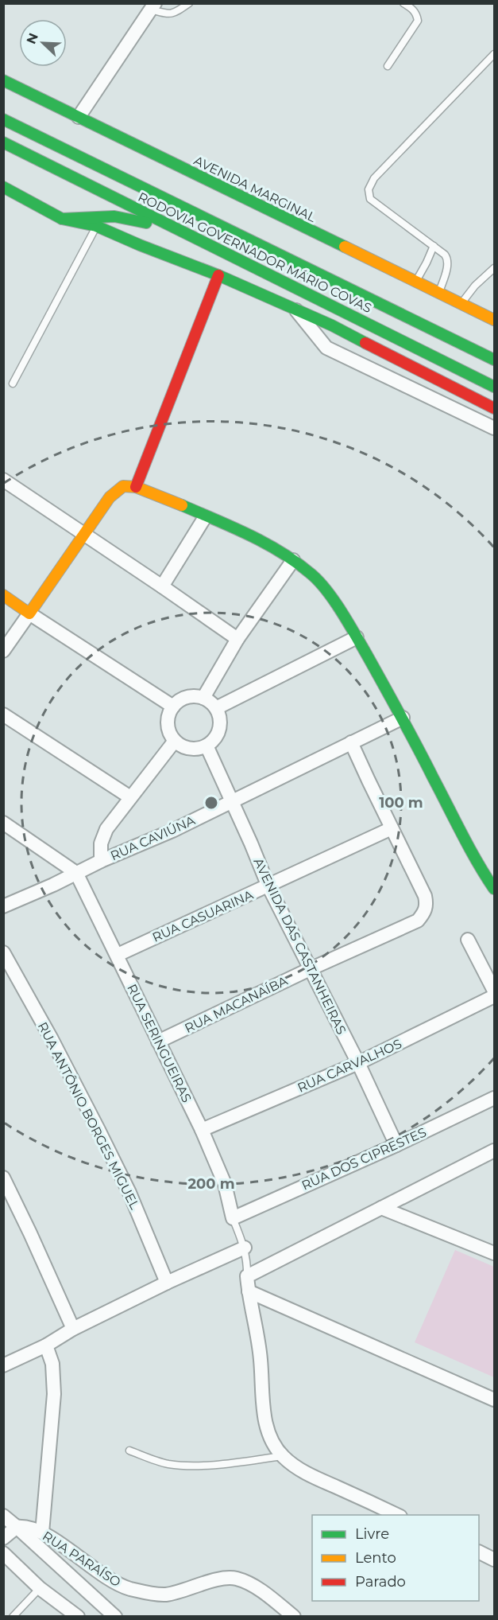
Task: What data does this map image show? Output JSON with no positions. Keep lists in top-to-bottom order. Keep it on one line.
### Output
{"streets":{"street":["AVENIDA MARGINAL","RODOVIA GOVERNADOR MÁRIO COVAS","RUA CAVIÚNA","RUA CASUARINA","AVENIDA DAS CASTANHEIRAS","RUA MACANAÍBA","RUA SERINGUEIRAS","RUA CARVALHOS","RUA ANTÔNIO BORGES MIGUEL","RUA DOS CIPRESTES","RUA PARAÍSO"]},"crossings":[["RUA CAVIÚNA","AVENIDA DAS CASTANHEIRAS"],["RUA CAVIÚNA","RUA SERINGUEIRAS"],["RUA CASUARINA","AVENIDA DAS CASTANHEIRAS"],["RUA CASUARINA","RUA MACANAÍBA"],["RUA CASUARINA","RUA SERINGUEIRAS"],["AVENIDA DAS CASTANHEIRAS","RUA MACANAÍBA"],["AVENIDA DAS CASTANHEIRAS","RUA CARVALHOS"],["AVENIDA DAS CASTANHEIRAS","RUA DOS CIPRESTES"],["RUA MACANAÍBA","RUA SERINGUEIRAS"],["RUA SERINGUEIRAS","RUA CARVALHOS"],["RUA SERINGUEIRAS","RUA DOS CIPRESTES"]],"legend":["Livre","Lento","Parado"],"north":"top left","rings":["100 m","200 m"]}
